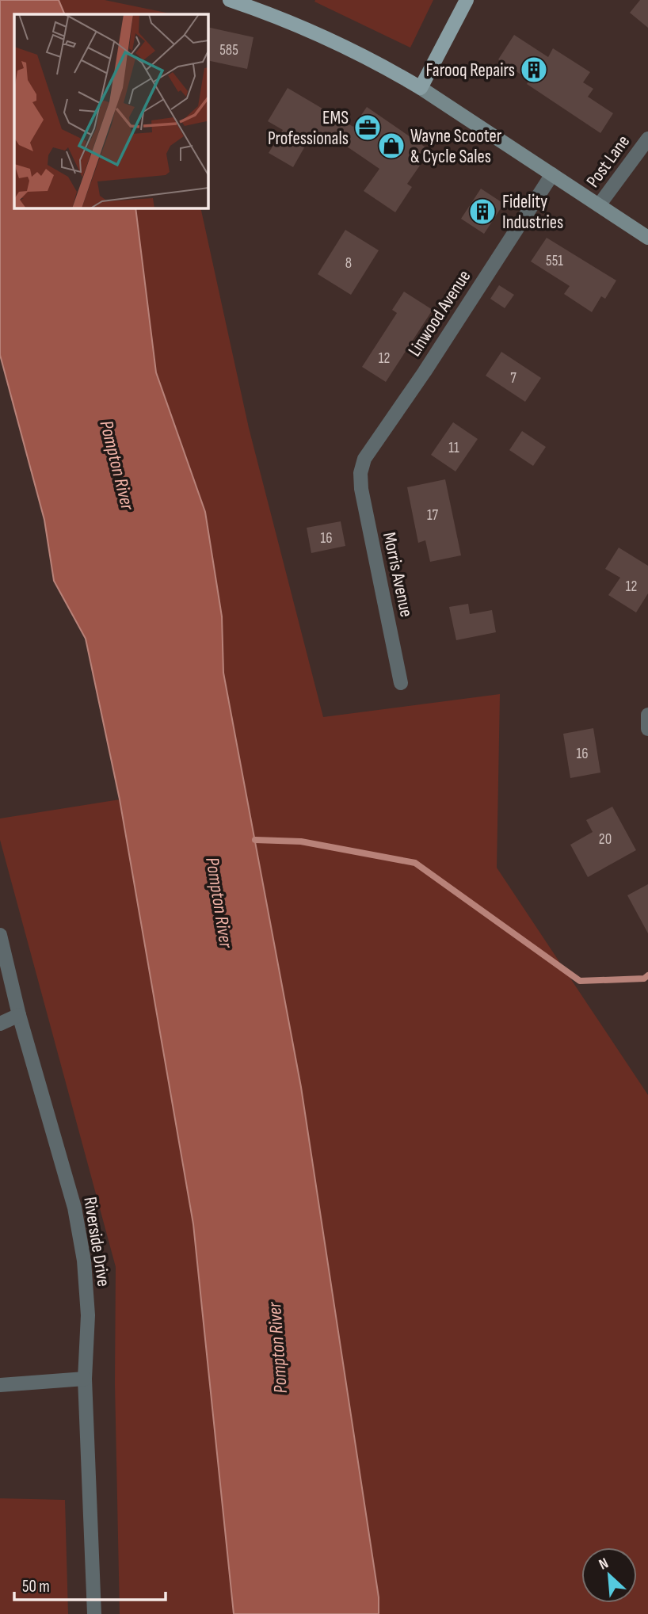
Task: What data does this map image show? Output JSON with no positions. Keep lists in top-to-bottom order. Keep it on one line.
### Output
{"streets":{"street":["Post Lane","Linwood Avenue","Morris Avenue","Riverside Drive"]},"crossings":[["Linwood Avenue","Morris Avenue"]],"water":["Pompton River"],"places":{"building":["Farooq Repairs","Fidelity Industries"],"office":["EMS Professionals"],"shop":["Wayne Scooter & Cycle Sales"]},"house_numbers":["585","551","8","12","7","11","17","16","12","16","20"],"scale_bar":"50 m","north":"top left"}
